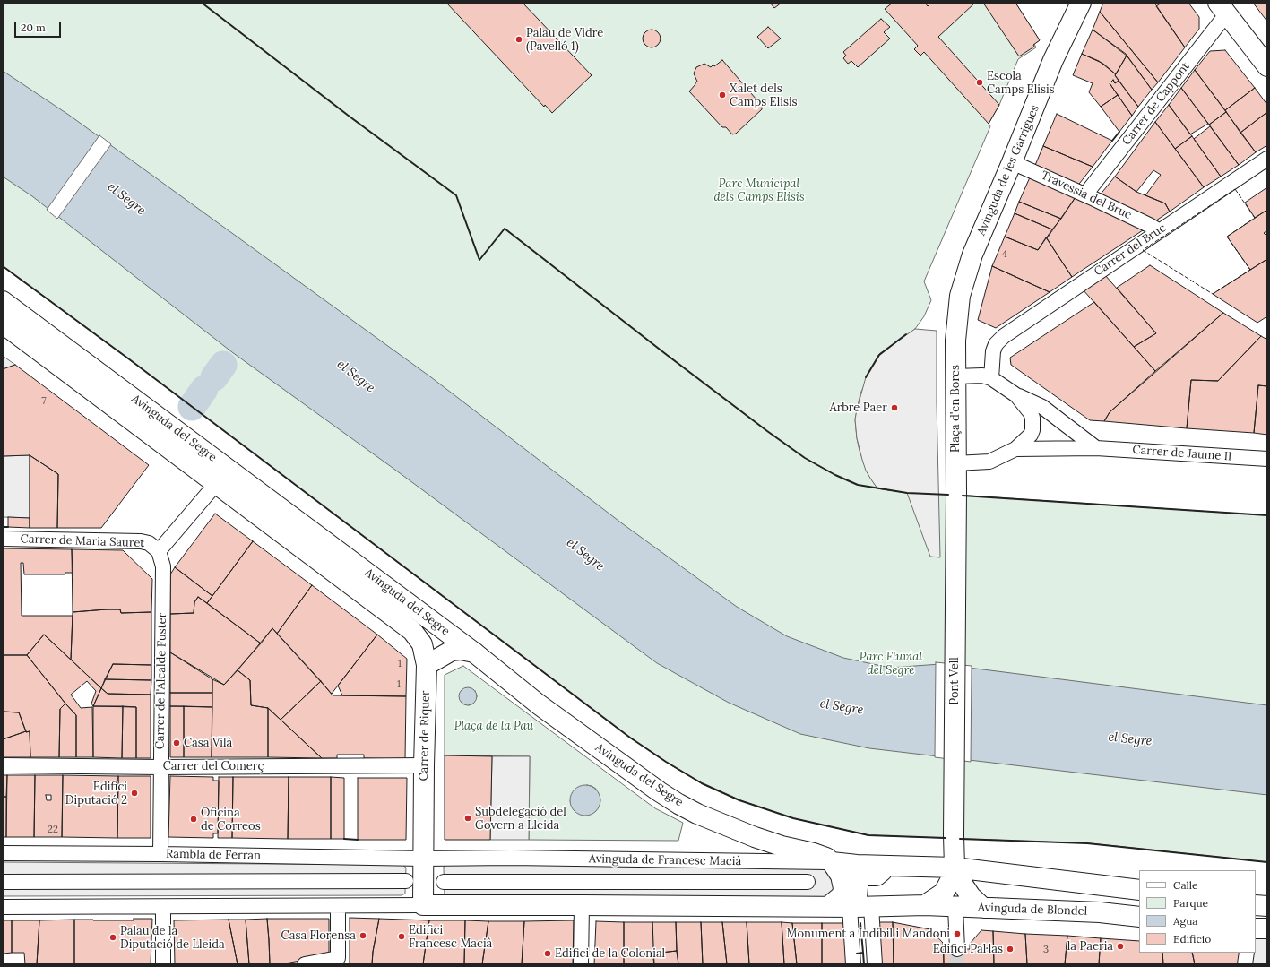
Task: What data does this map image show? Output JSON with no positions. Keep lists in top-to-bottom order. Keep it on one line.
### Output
{"streets":{"main road":["Avinguda de les Garrigues","Plaça d'en Bores","Avinguda del Segre","Pont Vell","Carrer de Riquer","Avinguda de Francesc Macià","Avinguda de Blondel"],"street":["Carrer de Cappont","Travessia del Bruc","Carrer del Bruc","Carrer de Jaume II","Carrer de Maria Sauret","Carrer de l'Alcalde Fuster","Carrer del Comerç","Rambla de Ferran"]},"crossings":[["Carrer de Cappont","Travessia del Bruc"],["Avinguda de les Garrigues","Travessia del Bruc"],["Avinguda de les Garrigues","Plaça d'en Bores"],["Travessia del Bruc","Carrer del Bruc"],["Carrer del Bruc","Carrer de Jaume II"],["Plaça d'en Bores","Carrer de Jaume II"],["Plaça d'en Bores","Pont Vell"],["Avinguda del Segre","Carrer de Riquer"],["Avinguda del Segre","Avinguda de Francesc Macià"],["Carrer de Maria Sauret","Carrer de l'Alcalde Fuster"],["Carrer de l'Alcalde Fuster","Carrer del Comerç"],["Carrer de l'Alcalde Fuster","Rambla de Ferran"],["Pont Vell","Avinguda de Francesc Macià"],["Carrer de Riquer","Carrer del Comerç"],["Carrer de Riquer","Rambla de Ferran"],["Carrer de Riquer","Avinguda de Francesc Macià"],["Rambla de Ferran","Avinguda de Francesc Macià"]],"water":["el Segre"],"parks":["Parc Municipal dels Camps Elisis","Parc Fluvial del Segre","Plaça de la Pau"],"places":["Palau de Vidre (Pavelló 1)","Escola Camps Elisis","Xalet dels Camps Elisis","Arbre Paer","Casa Vilà","Edifici Diputació 2","Subdelegació del Govern a Lleida","Oficina de Correos","Monument a Indíbil i Mandoni","Casa Florensa","Edifici Francesc Macià","Palau de la Diputació de Lleida","la Paeria","Edifici Pal·las","Edifici de la Colonial"],"house_numbers":["4","7","1","1","22","3"],"legend":["Calle","Parque","Agua","Edificio"],"scale_bar":"20 m"}
